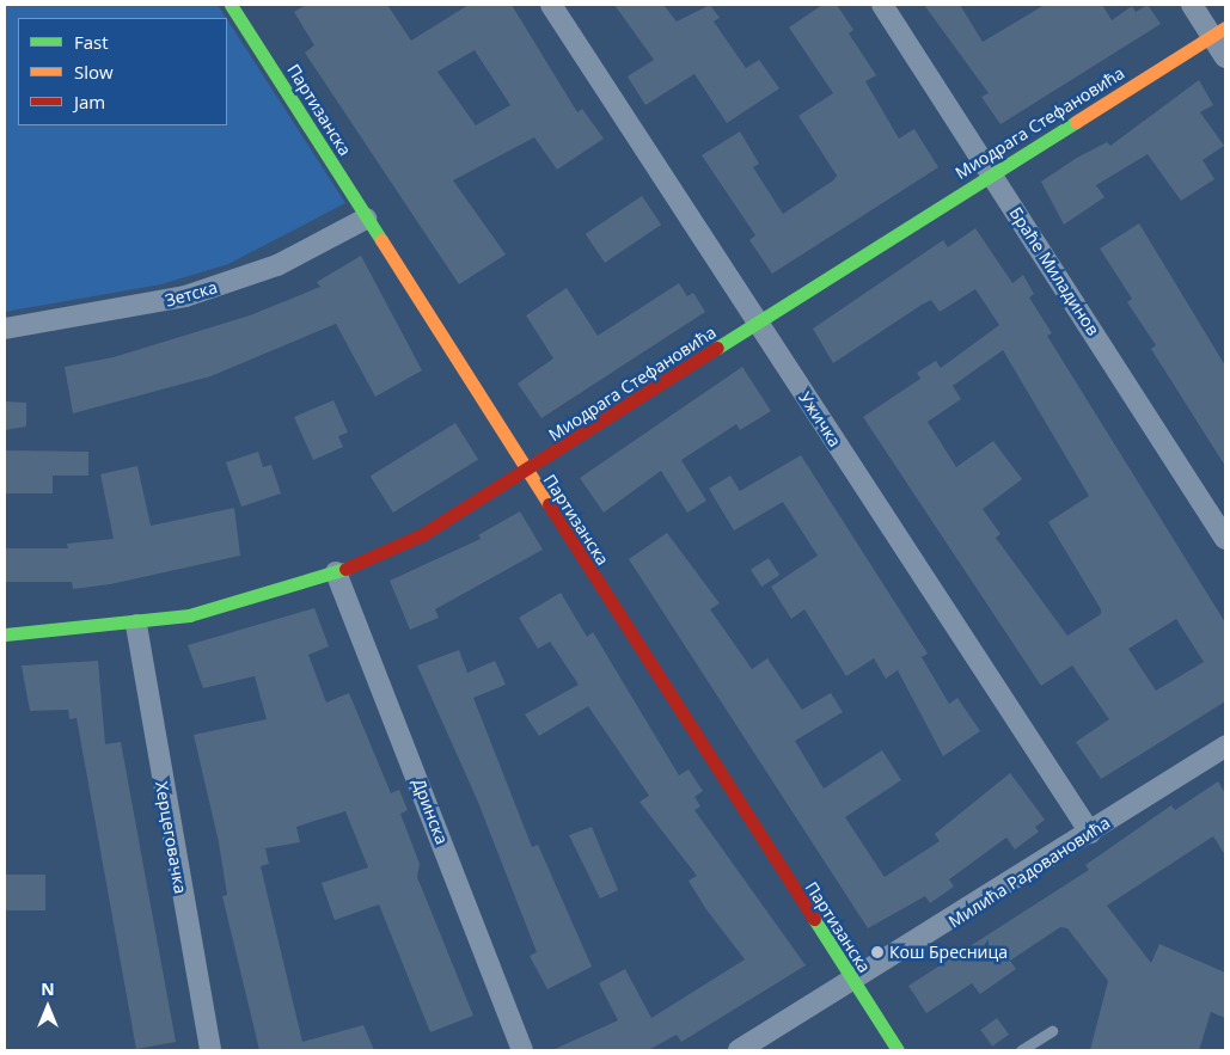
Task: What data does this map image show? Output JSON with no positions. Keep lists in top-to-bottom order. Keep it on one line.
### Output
{"streets":{"street":["Партизанска","Миодрага Стефановића","Браће Миладинов","Зетска","Ужичка","Дринска","Херцеговачка","Милића Радовановића"]},"crossings":[["Партизанска","Миодрага Стефановића"],["Партизанска","Зетска"],["Партизанска","Милића Радовановића"],["Миодрага Стефановића","Браће Миладинов"],["Миодрага Стефановића","Ужичка"],["Миодрага Стефановића","Дринска"],["Миодрага Стефановића","Херцеговачка"],["Ужичка","Милића Радовановића"]],"places":["Кош Бресница"],"legend":["Fast","Slow","Jam"],"north":"top"}
